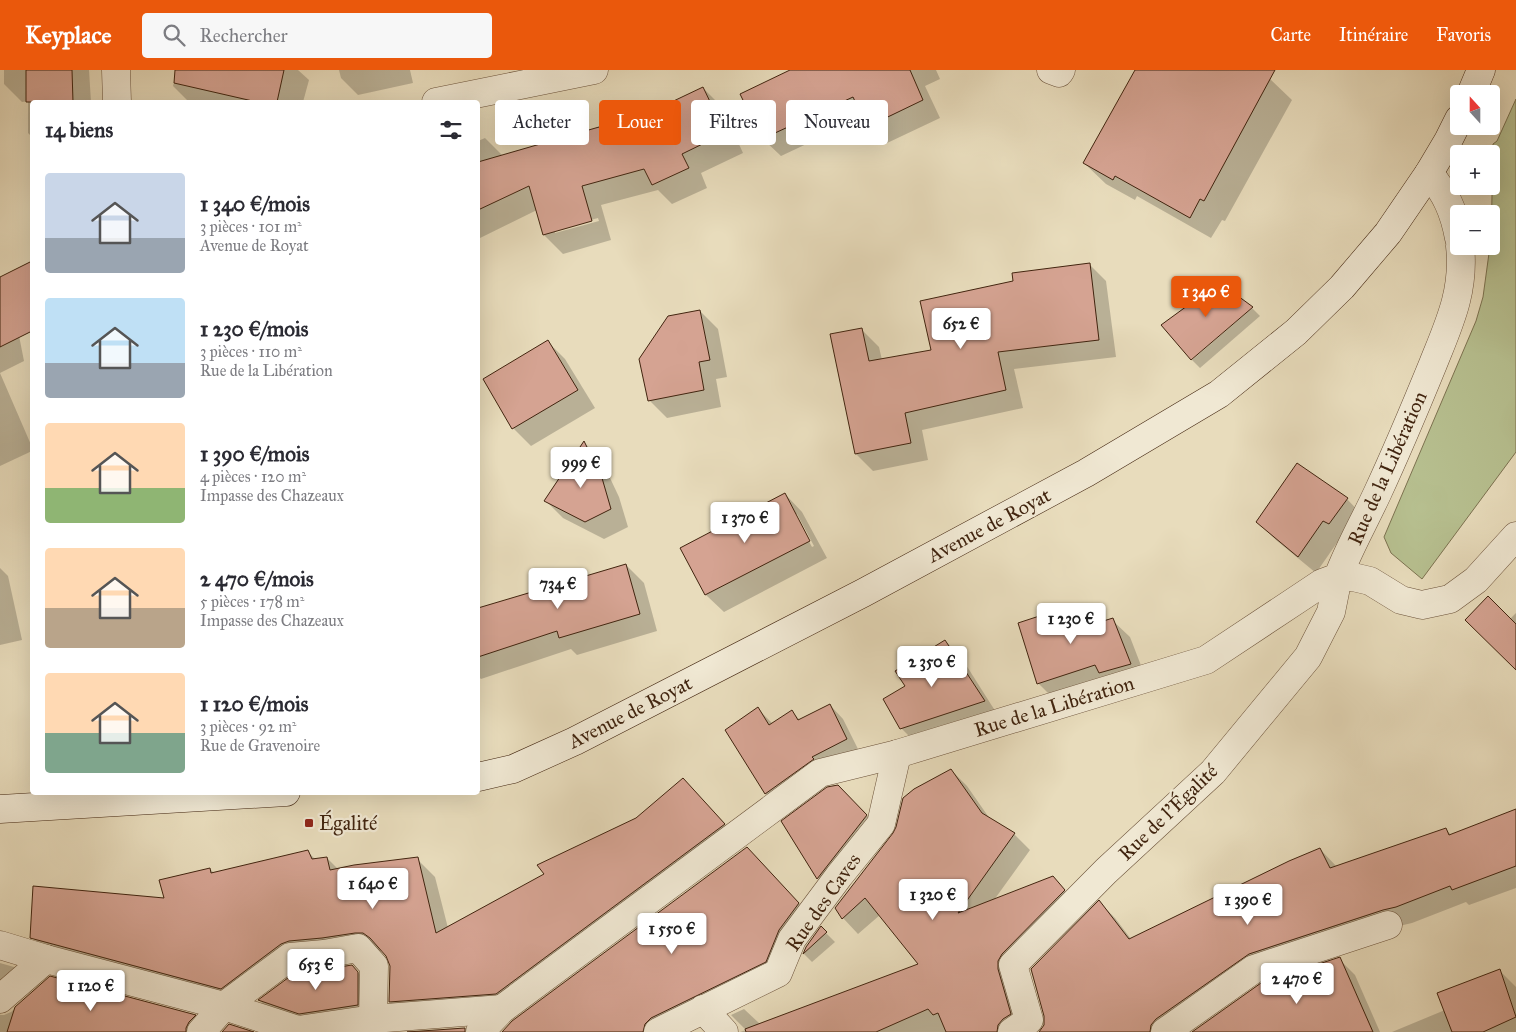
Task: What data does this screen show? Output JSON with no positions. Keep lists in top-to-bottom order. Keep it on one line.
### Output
{"streets":{"street":["Rue de la Libération","Avenue de Royat","Rue de l'Égalité","Rue des Caves"]},"crossings":[["Rue de la Libération","Rue de l'Égalité"],["Rue de la Libération","Rue des Caves"]],"places":{"transit":["Égalité"]},"north":"top","page":{"header":"Keyplace","search":"Rechercher","nav":["Carte","Itinéraire","Favoris"],"map_buttons":["+","−"],"chip":["Acheter","Louer","Filtres","Nouveau"],"heading":"14 biens","list":[{"name":"1 340 €/mois","note":"3 pièces · 101 m² · Avenue de Royat"},{"name":"1 230 €/mois","note":"3 pièces · 110 m² · Rue de la Libération"},{"name":"1 390 €/mois","note":"4 pièces · 120 m² · Impasse des Chazeaux"},{"name":"2 470 €/mois","note":"5 pièces · 178 m² · Impasse des Chazeaux"},{"name":"1 120 €/mois","note":"3 pièces · 92 m² · Rue de Gravenoire"}],"price":["1 340 €","652 €","999 €","1 370 €","734 €","1 230 €","2 350 €","1 640 €","1 320 €","1 390 €","1 550 €","653 €","2 470 €","1 120 €"]}}
